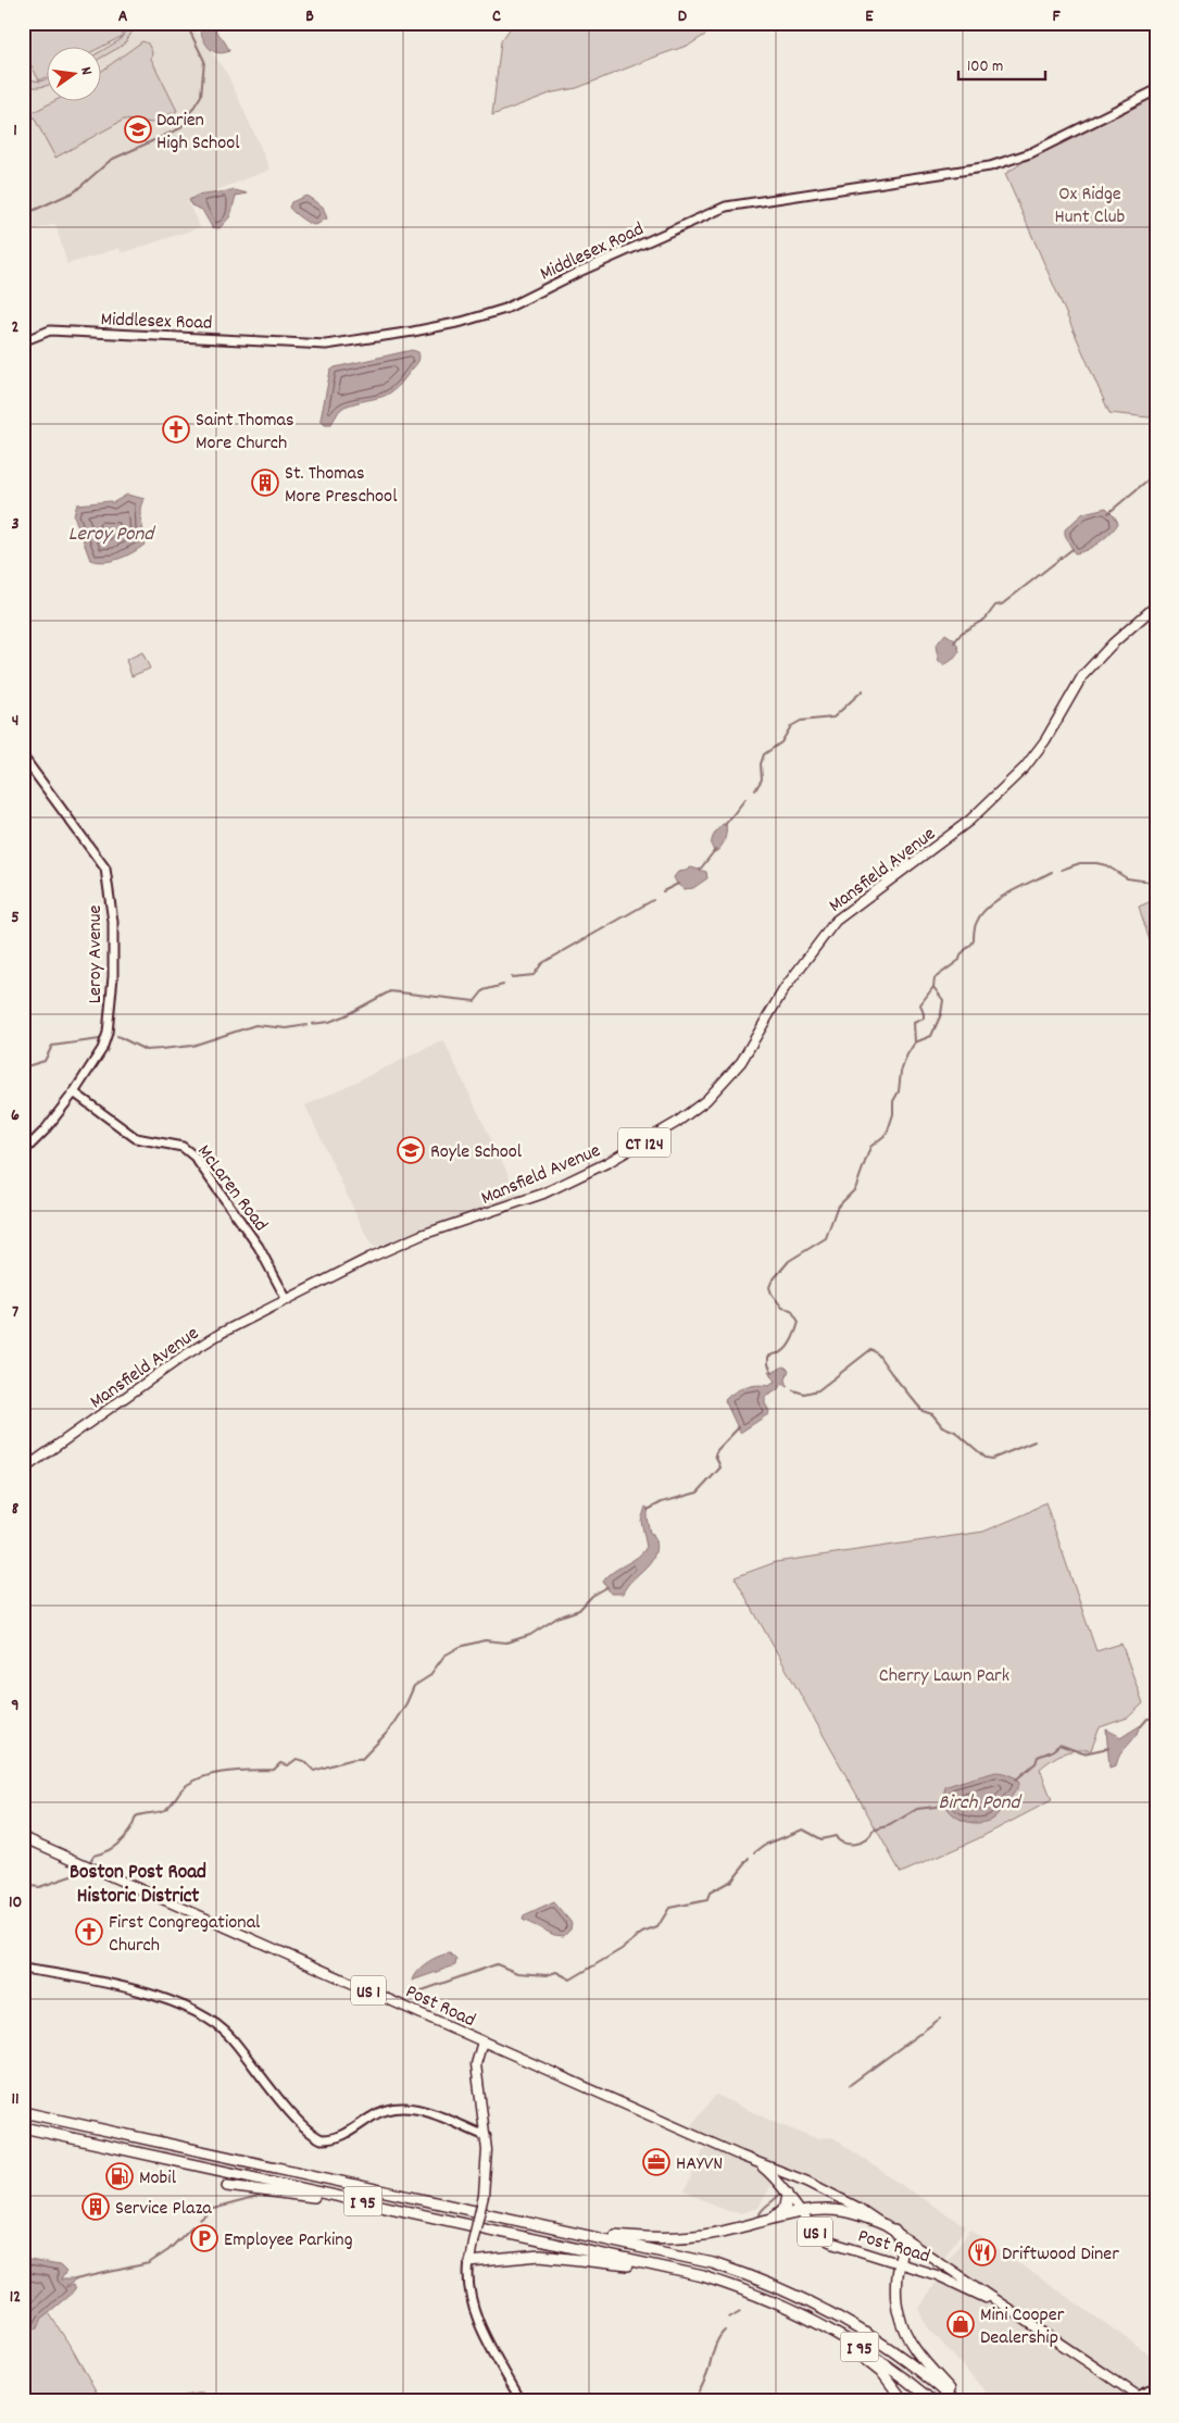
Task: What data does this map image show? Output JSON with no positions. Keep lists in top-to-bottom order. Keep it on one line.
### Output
{"streets":{"highway":["I 95"],"main road":["Middlesex Road","Mansfield Avenue","Leroy Avenue","CT 124","McLaren Road","US 1","Post Road"]},"crossings":[["Mansfield Avenue","McLaren Road"],["Leroy Avenue","McLaren Road"]],"districts":["Boston Post Road Historic District"],"water":["Leroy Pond","Birch Pond"],"parks":["Ox Ridge Hunt Club","Cherry Lawn Park"],"places":{"school or university":["Darien High School","Royle School"],"church":["Saint Thomas More Church","First Congregational Church"],"building":["St. Thomas More Preschool","Service Plaza"],"office":["HAYVN"],"fuel station":["Mobil"],"parking":["Employee Parking"],"restaurant":["Driftwood Diner"],"shop":["Mini Cooper Dealership"]},"scale_bar":"100 m","north":"right","grid":{"columns":["A","B","C","D","E","F"],"rows":["1","2","3","4","5","6","7","8","9","10","11","12"]}}
